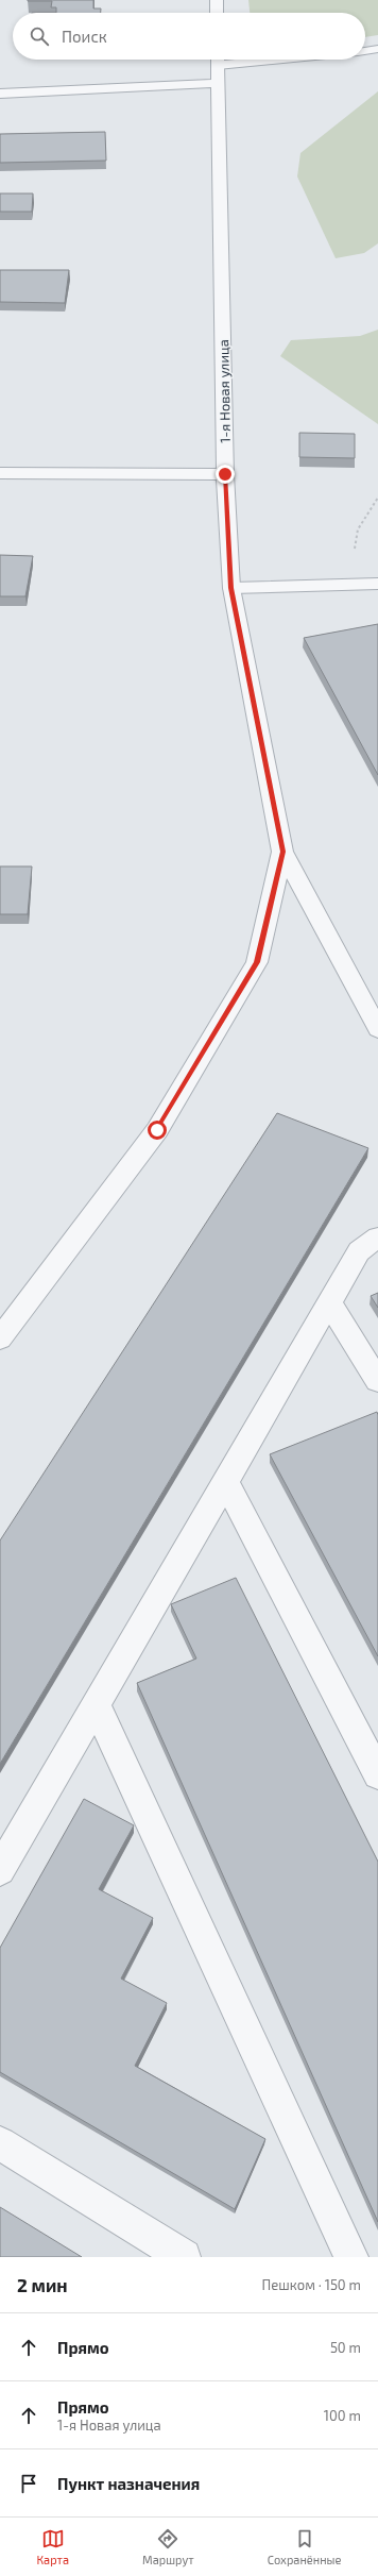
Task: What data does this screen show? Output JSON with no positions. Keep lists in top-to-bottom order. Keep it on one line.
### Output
{"streets":{"street":["1-я Новая улица"]},"page":{"search":"Поиск","heading":["2 мин","Пешком · 150 m"],"list":[["Прямо","50 m"],["Прямо","1-я Новая улица","100 m"],"Пункт назначения"],"nav":["Карта","Маршрут","Сохранённые"]}}
